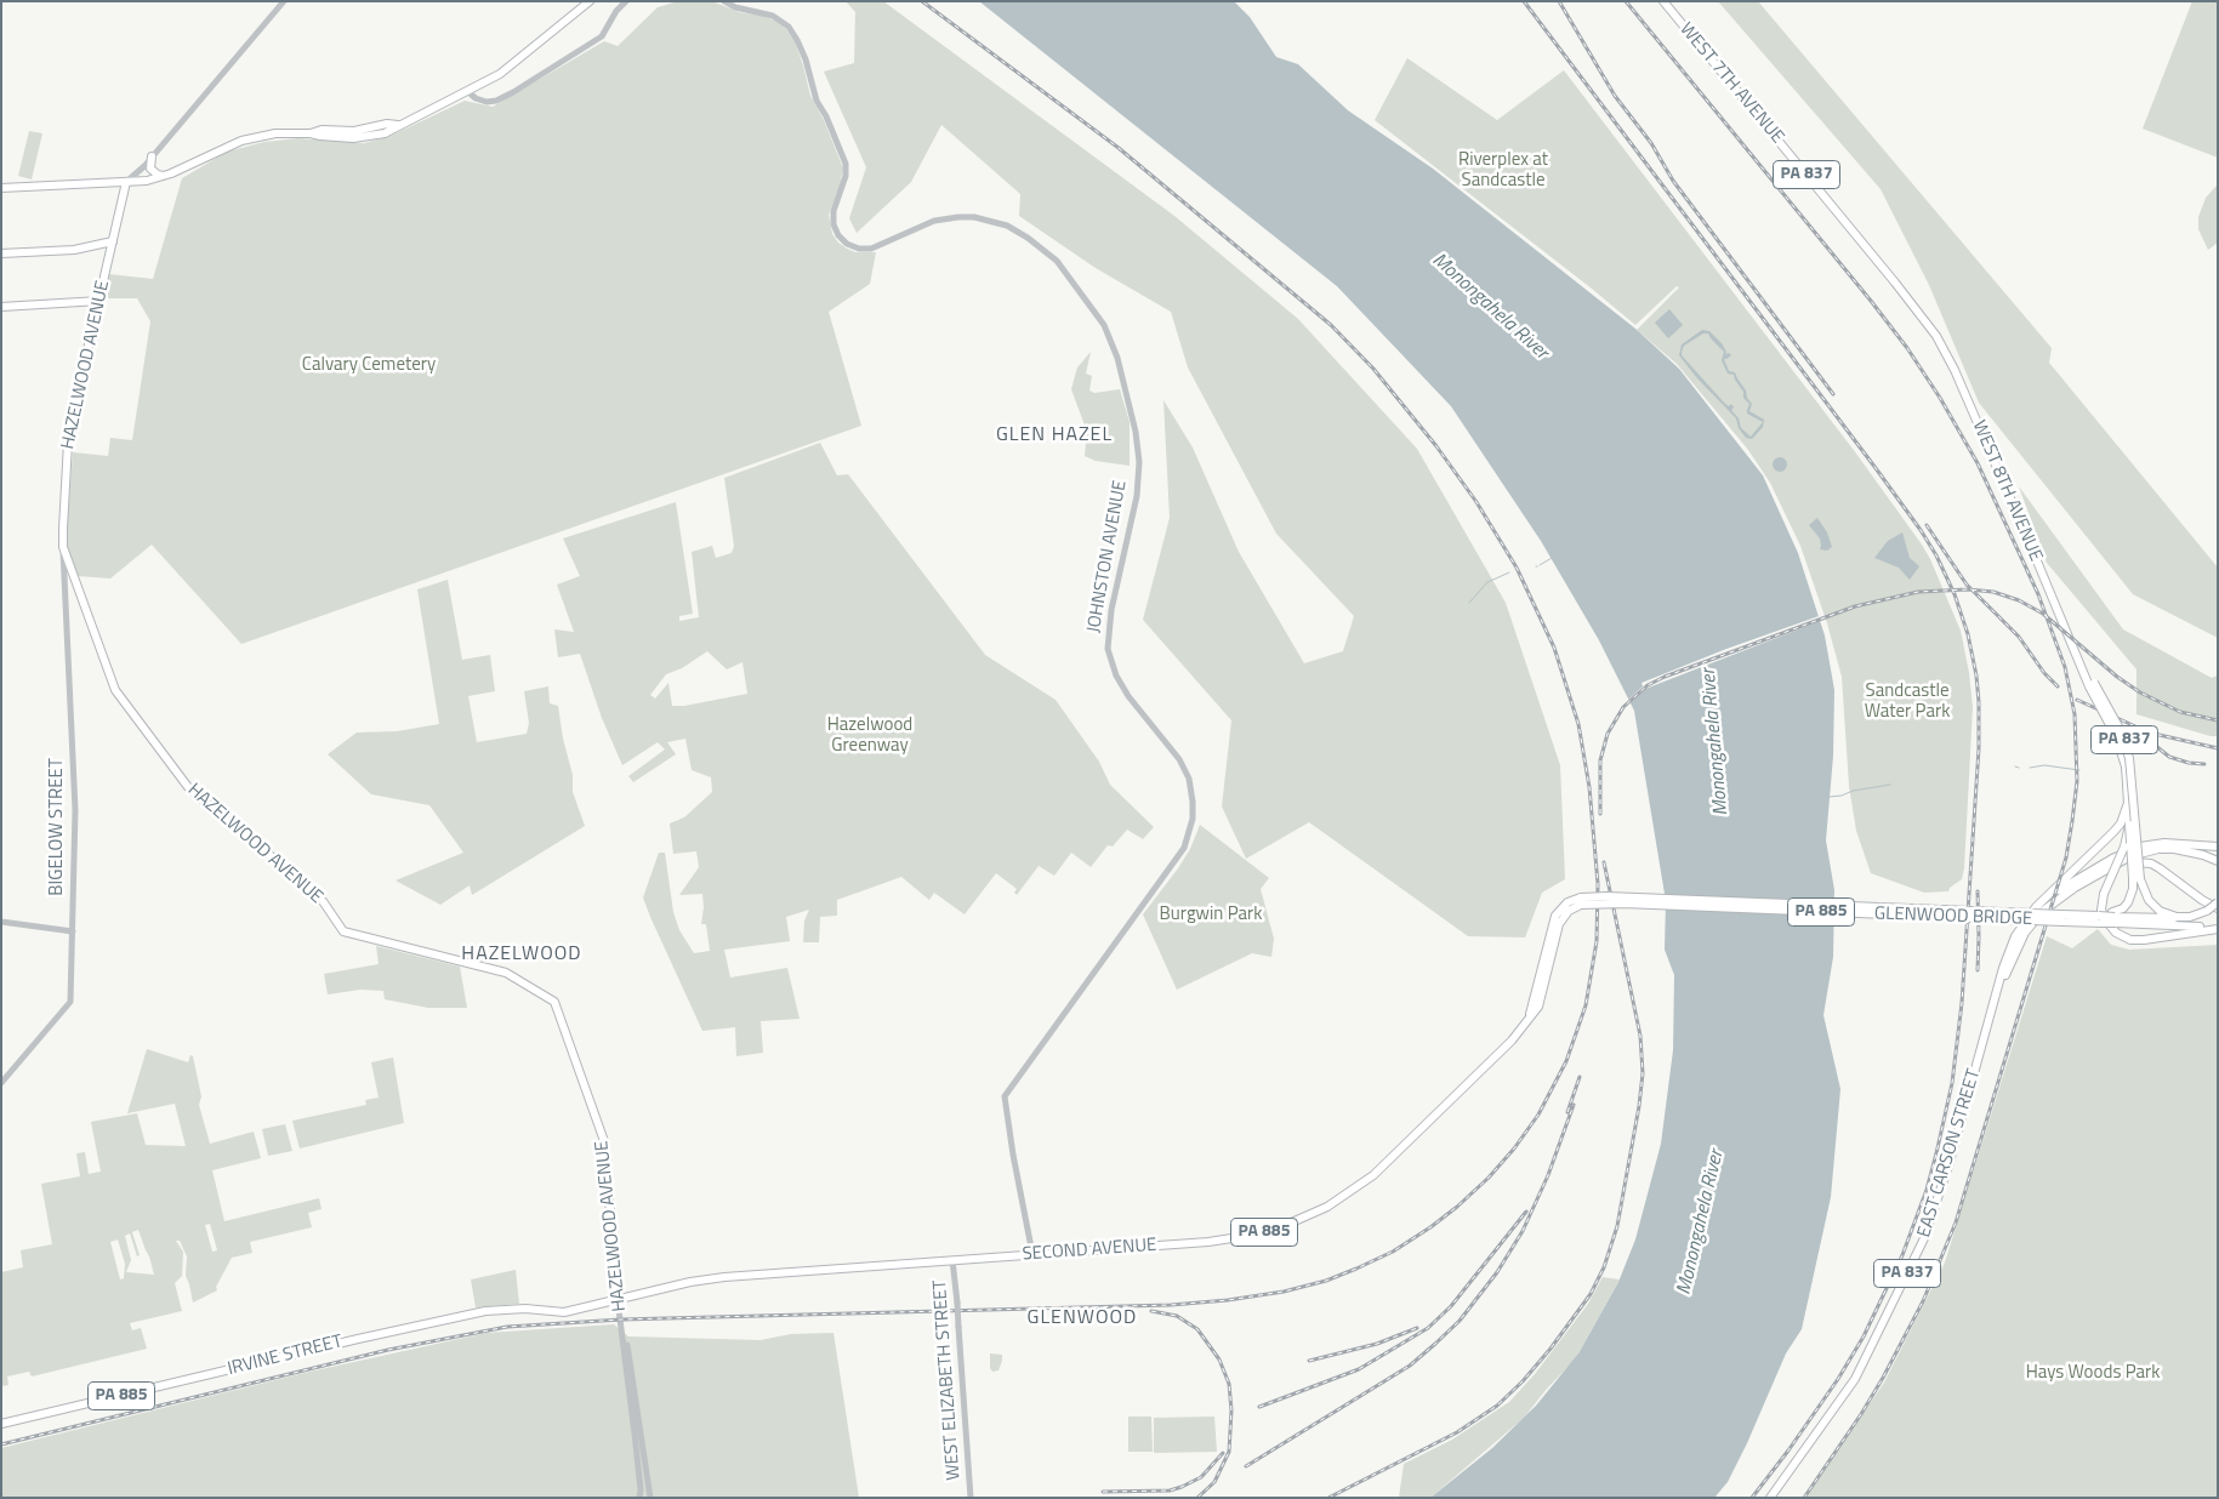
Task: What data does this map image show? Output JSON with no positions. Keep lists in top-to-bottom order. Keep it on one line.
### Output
{"streets":{"main road":["WEST 7TH AVENUE","PA 837","HAZELWOOD AVENUE","WEST 8TH AVENUE","PA 885","GLENWOOD BRIDGE","EAST CARSON STREET","SECOND AVENUE","IRVINE STREET"],"street":["JOHNSTON AVENUE","BIGELOW STREET","WEST ELIZABETH STREET"]},"crossings":[["WEST 7TH AVENUE","WEST 8TH AVENUE"],["PA 837","WEST 8TH AVENUE"],["PA 837","EAST CARSON STREET"],["HAZELWOOD AVENUE","BIGELOW STREET"],["HAZELWOOD AVENUE","SECOND AVENUE"],["JOHNSTON AVENUE","SECOND AVENUE"],["GLENWOOD BRIDGE","SECOND AVENUE"],["SECOND AVENUE","IRVINE STREET"],["SECOND AVENUE","WEST ELIZABETH STREET"]],"districts":["GLEN HAZEL","HAZELWOOD","GLENWOOD"],"water":["Monongahela River"],"parks":["Riverplex at Sandcastle","Calvary Cemetery","Sandcastle Water Park","Hazelwood Greenway","Burgwin Park","Hays Woods Park"]}
